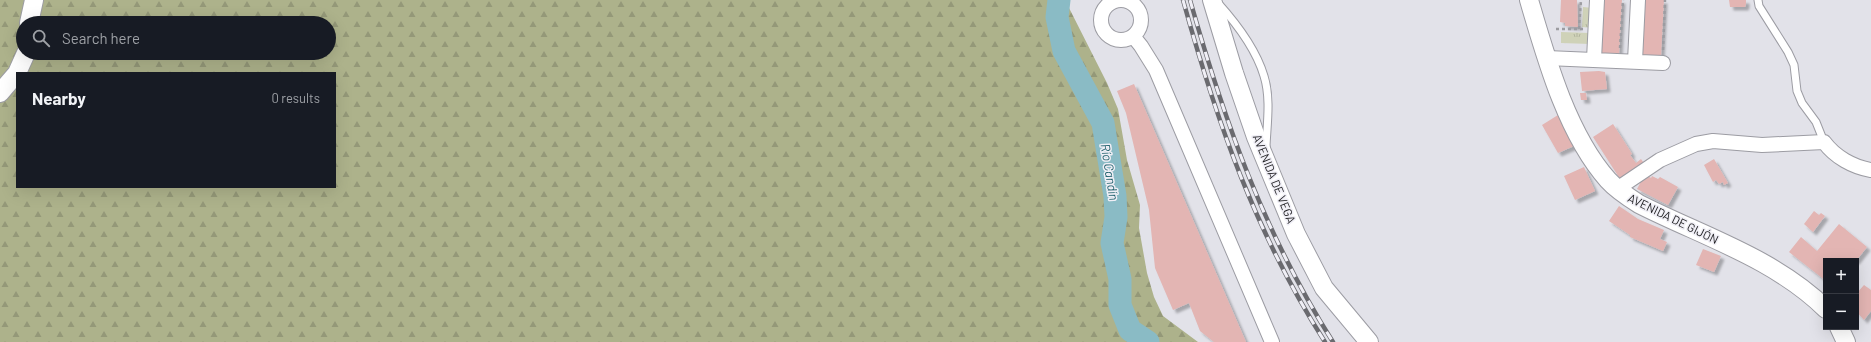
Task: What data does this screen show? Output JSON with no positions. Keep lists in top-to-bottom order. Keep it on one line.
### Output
{"streets":{"street":["AVENIDA DE VEGA","AVENIDA DE GIJÓN"]},"water":["Río Candín"],"page":{"search":"Search here","heading":["Nearby","0 results"],"map_buttons":["+","−"]}}
